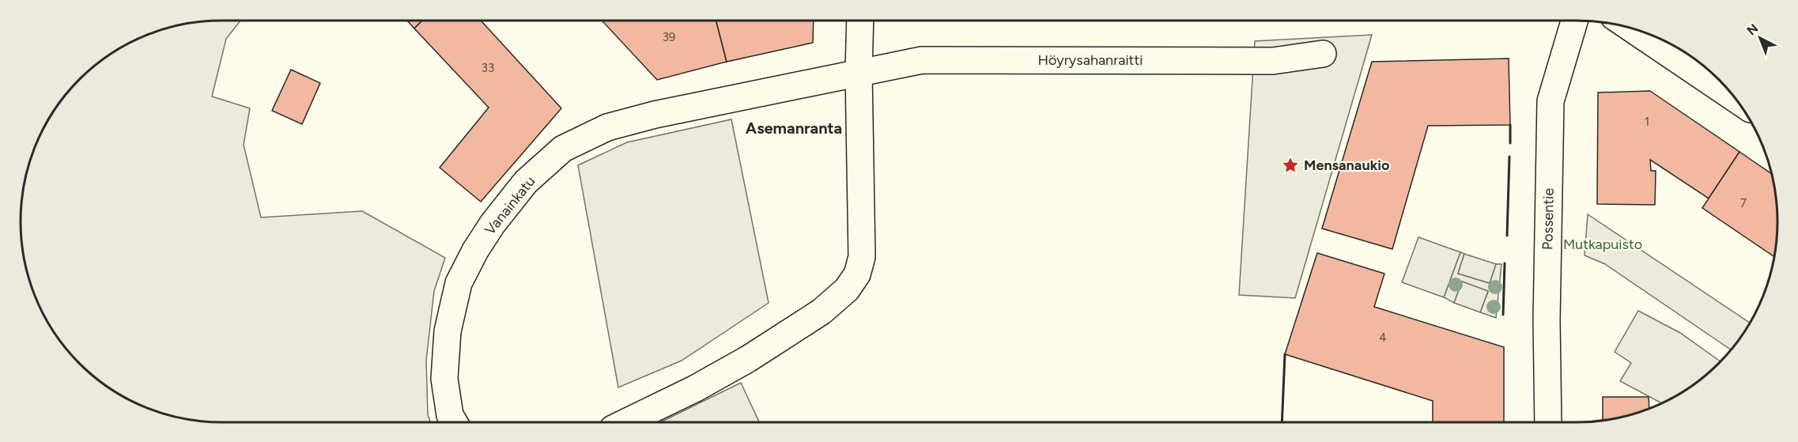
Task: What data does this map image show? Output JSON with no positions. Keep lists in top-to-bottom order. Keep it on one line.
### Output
{"streets":{"street":["Höyrysahanraitti","Vanainkatu","Possentie"]},"crossings":[["Höyrysahanraitti","Vanainkatu"]],"districts":["Asemanranta"],"parks":["Mutkapuisto"],"places":{"place":["Mensanaukio"]},"house_numbers":["39","33","1","7","4"],"north":"top left"}
